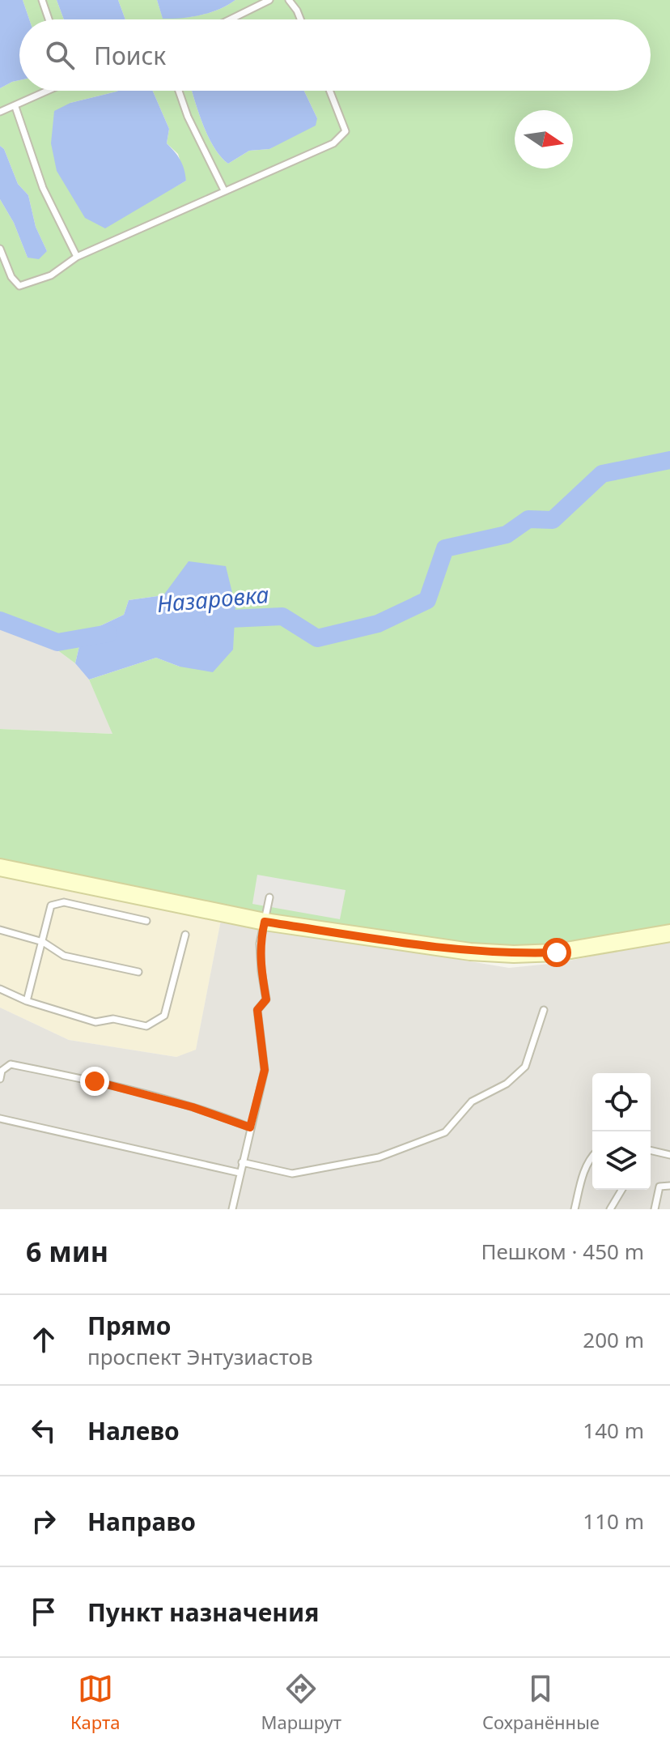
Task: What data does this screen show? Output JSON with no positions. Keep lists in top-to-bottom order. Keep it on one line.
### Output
{"water":["Назаровка"],"north":"right","page":{"search":"Поиск","heading":["6 мин","Пешком · 450 m"],"list":[["Прямо","проспект Энтузиастов","200 m"],["Налево","140 m"],["Направо","110 m"],"Пункт назначения"],"nav":["Карта","Маршрут","Сохранённые"]}}
